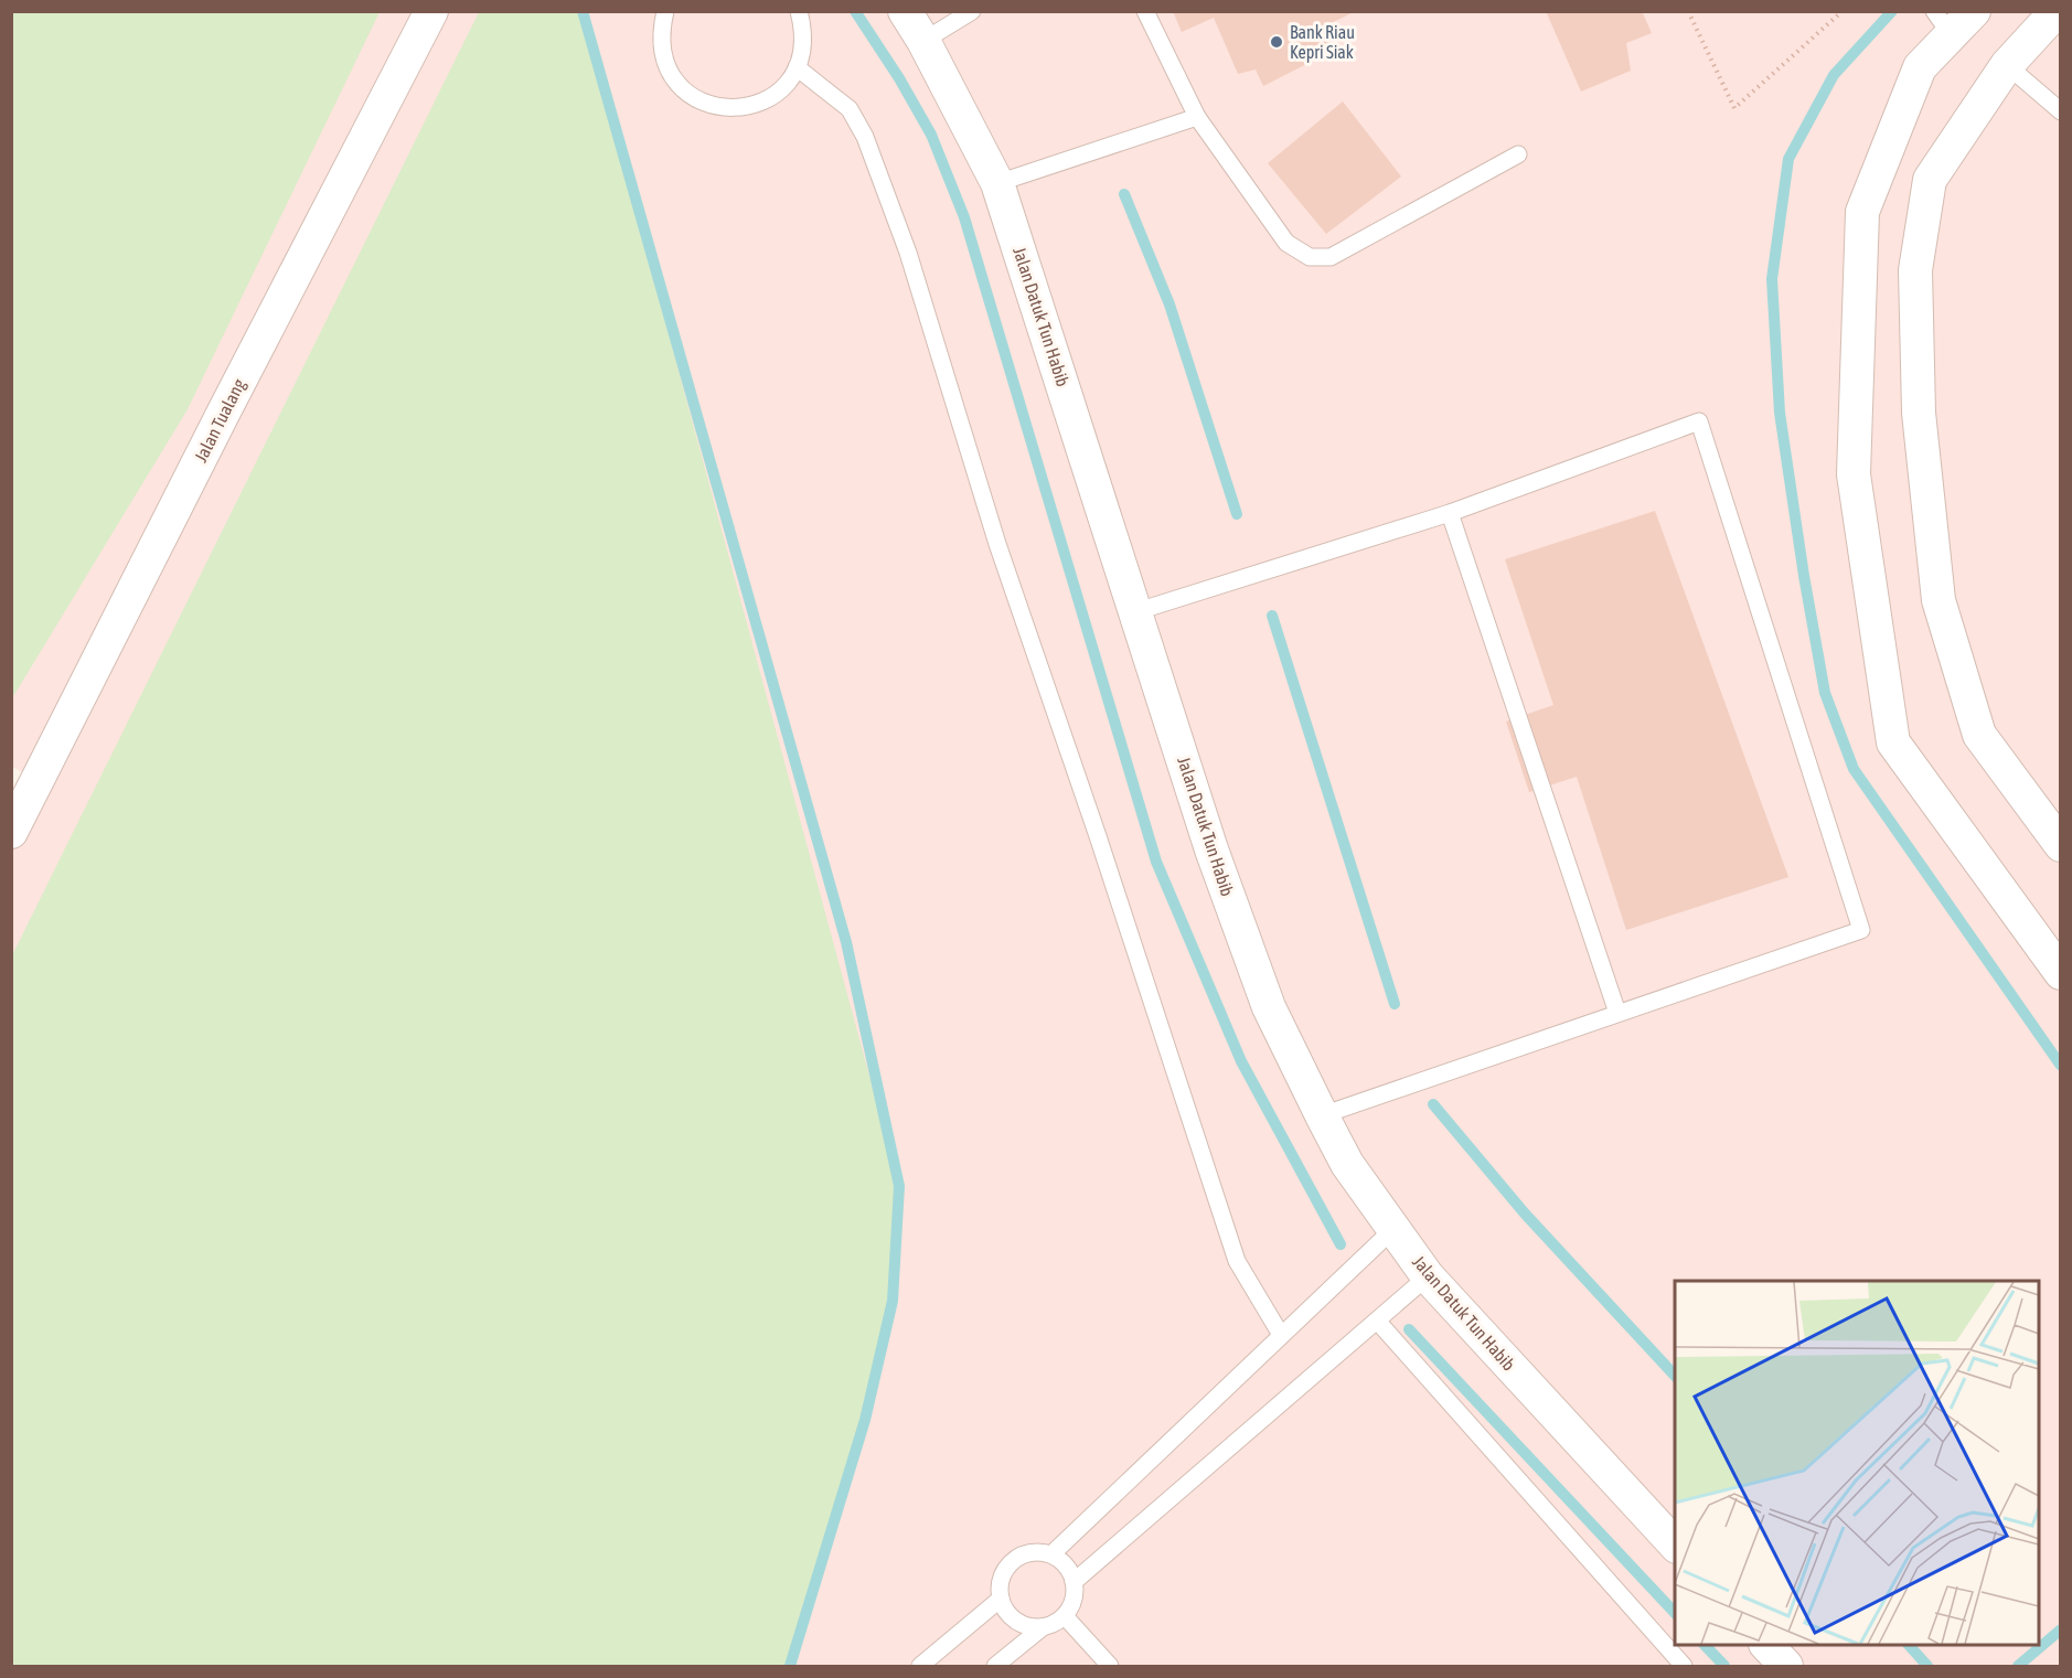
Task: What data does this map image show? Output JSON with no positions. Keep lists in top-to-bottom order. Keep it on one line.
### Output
{"streets":{"street":["Jalan Datuk Tun Habib","Jalan Tualang"]},"places":["Bank Riau Kepri Siak"]}
